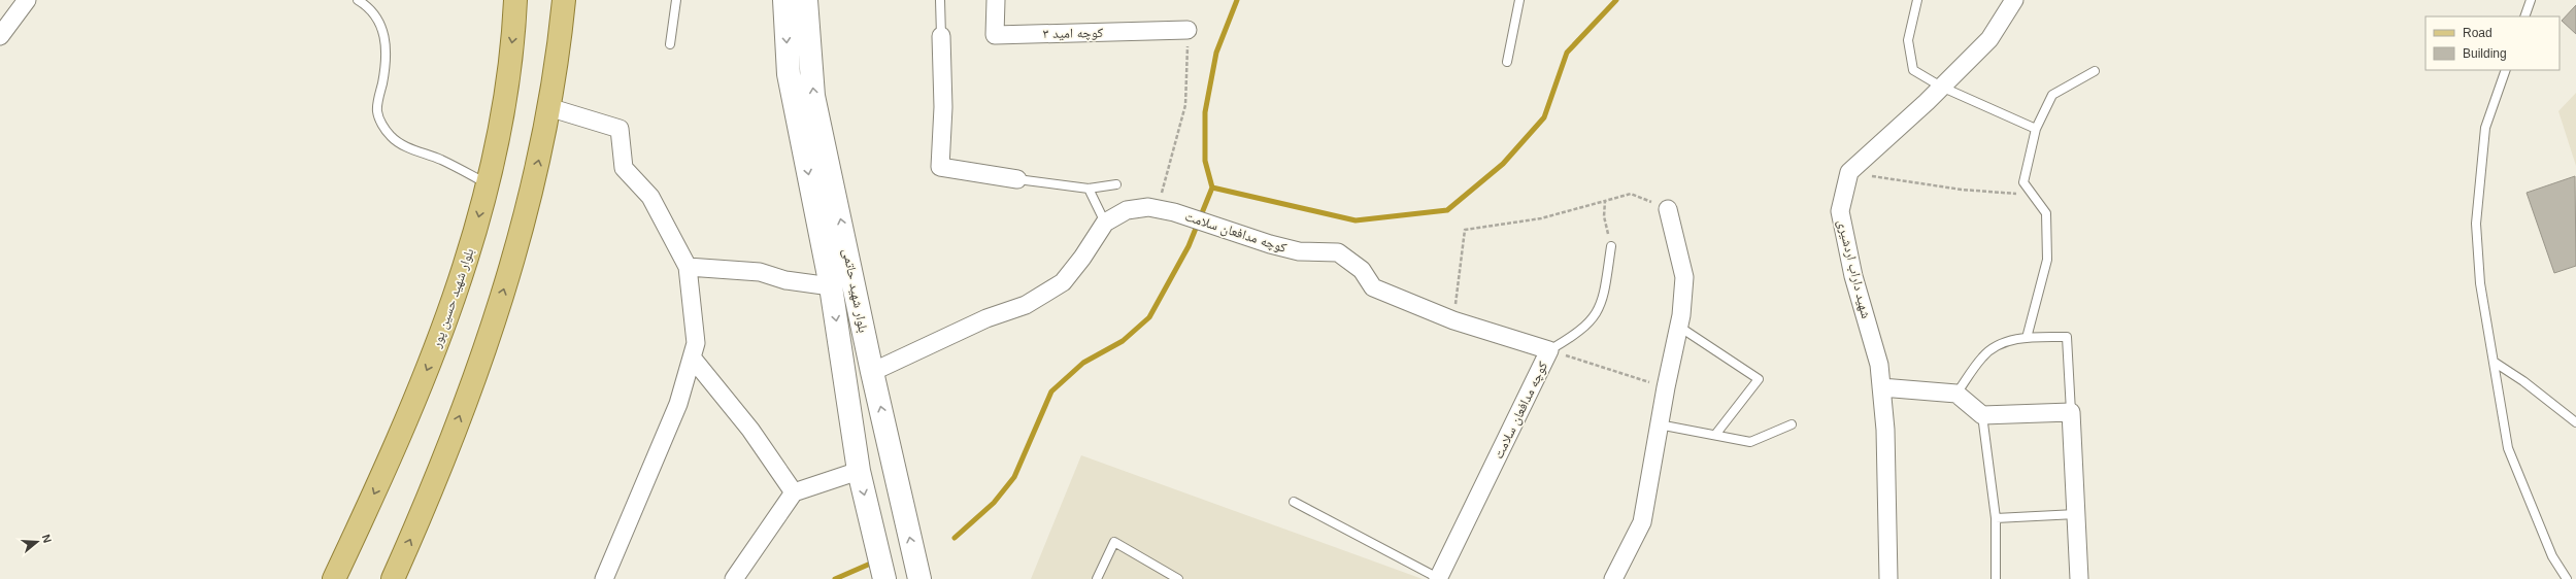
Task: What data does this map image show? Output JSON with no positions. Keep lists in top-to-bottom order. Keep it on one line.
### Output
{"streets":{"main road":["بلوار شهید حاتمی","بلوار شهيد حسین پور"],"street":["کوچه امید ۳","کوچه مدافعان سلامت","شهید داراب اردشیری"]},"crossings":[["کوچه مدافعان سلامت","بلوار شهید حاتمی"]],"legend":["Road","Building"],"north":"right"}
